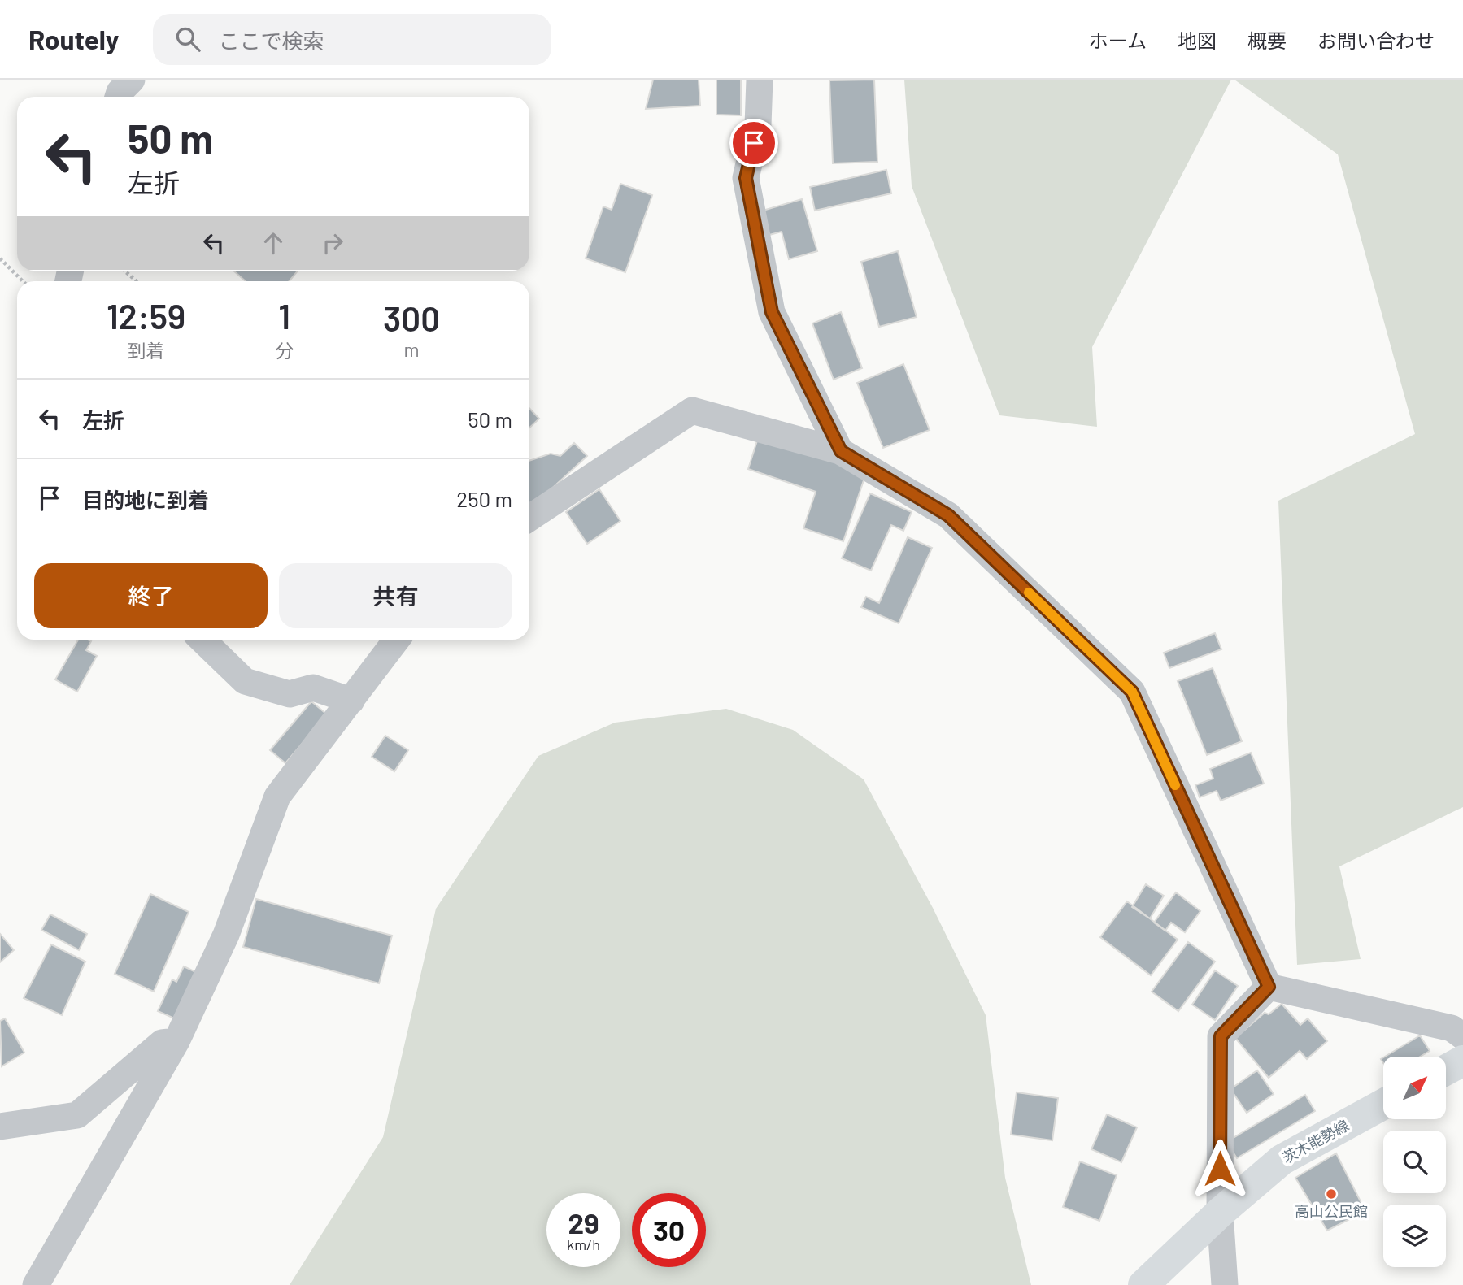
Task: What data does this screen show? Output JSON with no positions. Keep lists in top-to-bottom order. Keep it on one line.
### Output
{"streets":{"main road":["茨木能勢線"]},"places":["高山公民館"],"north":"top right","page":{"header":"Routely","search":"ここで検索","nav":["ホーム","地図","概要","お問い合わせ"],"turn":["50 m","左折"],"eta":["12:59","到着","1","分","300","m"],"list":[{"name":"左折","value":"50 m"},{"name":"目的地に到着","value":"250 m"}],"buttons":["終了","共有"],"speed":"29 km/h","limit":"30"}}
